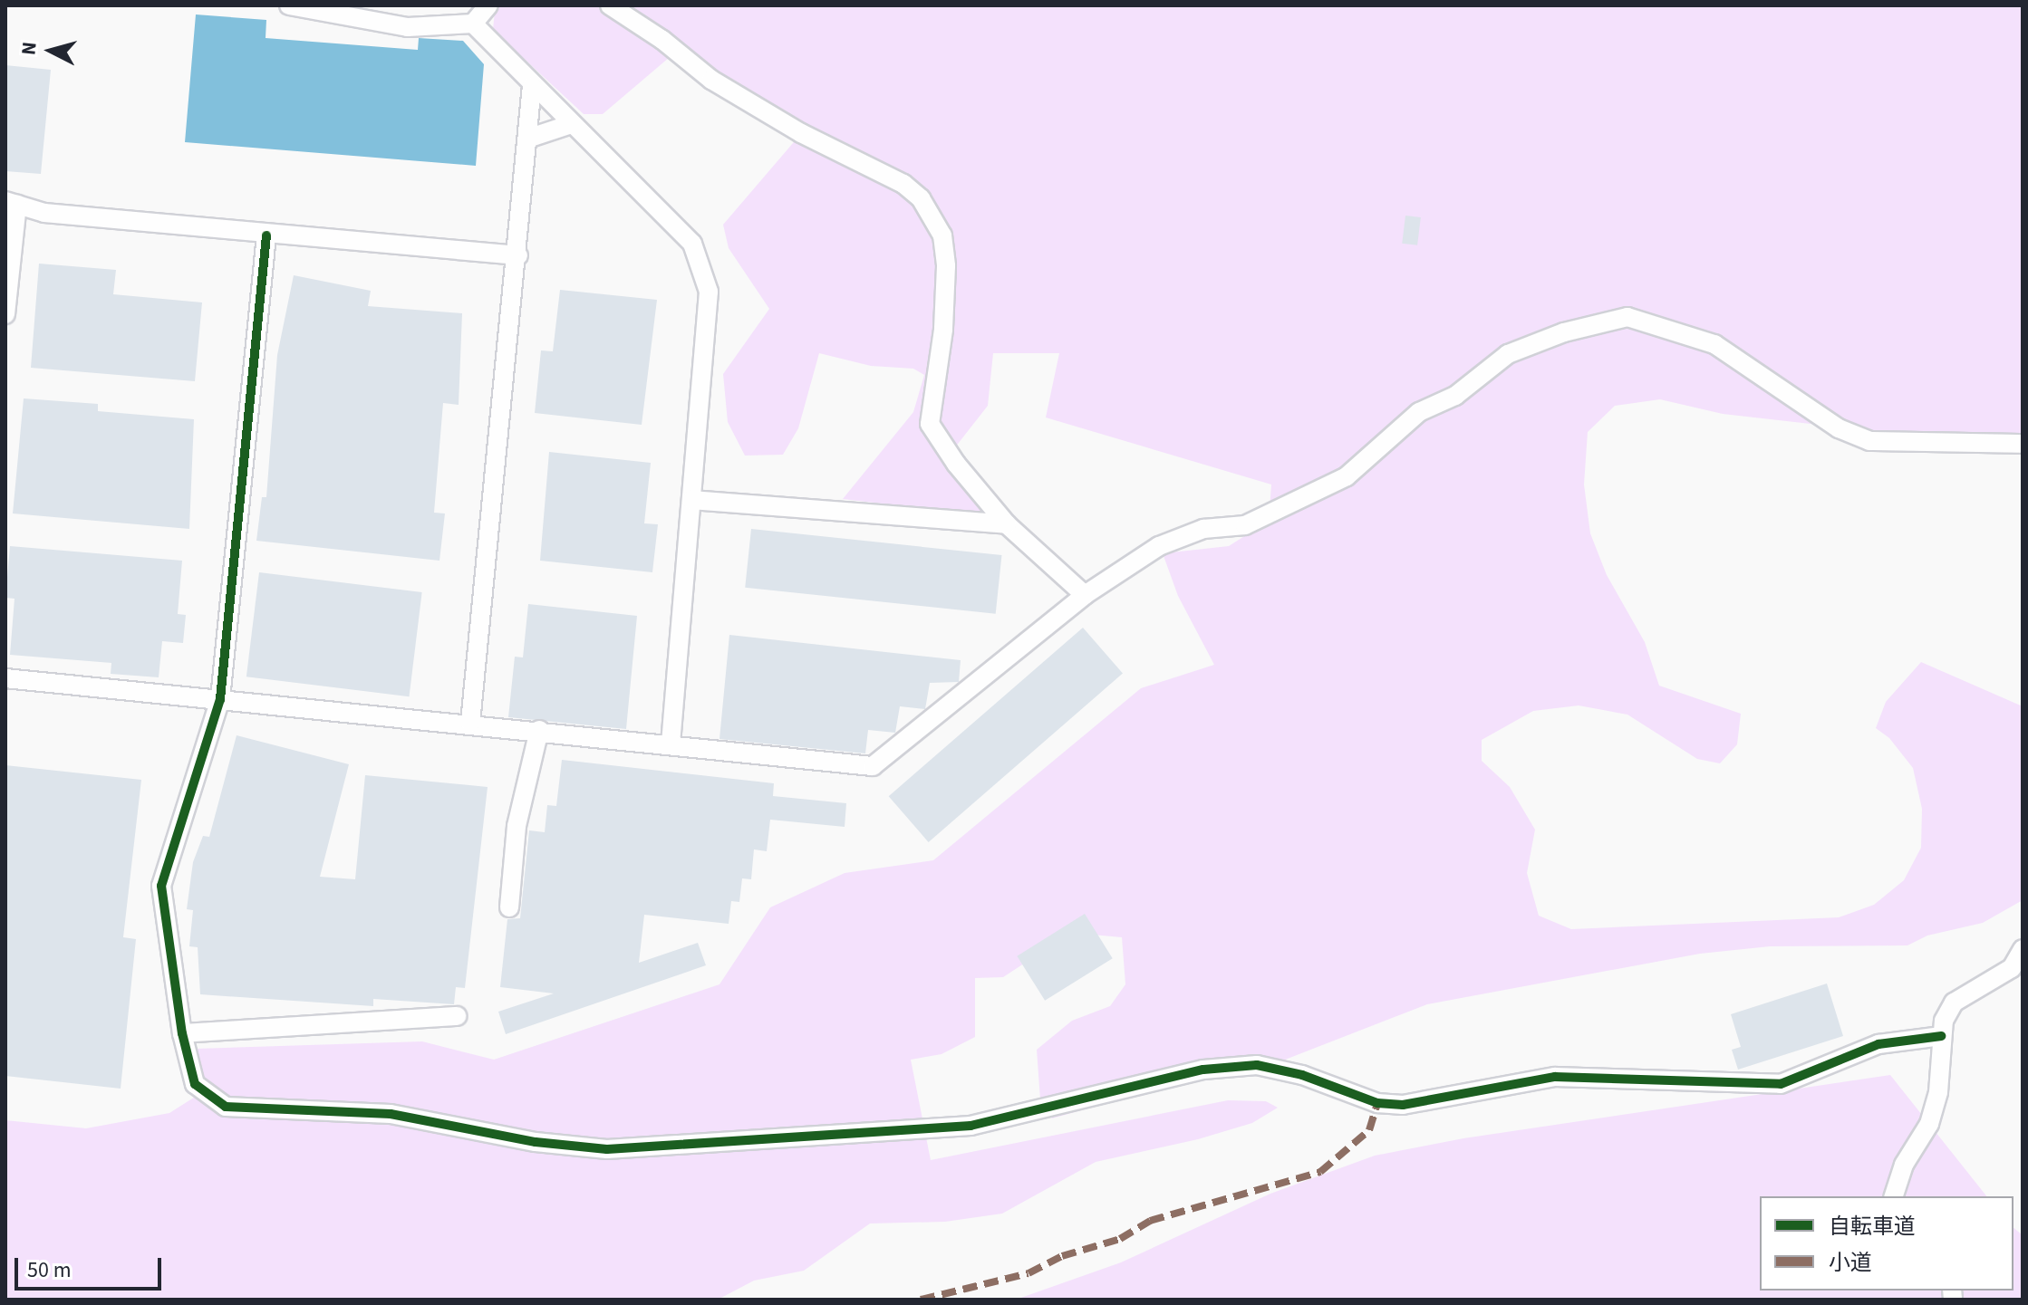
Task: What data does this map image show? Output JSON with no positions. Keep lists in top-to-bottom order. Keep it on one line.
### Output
{"legend":["自転車道","小道"],"scale_bar":"50 m","north":"left"}
